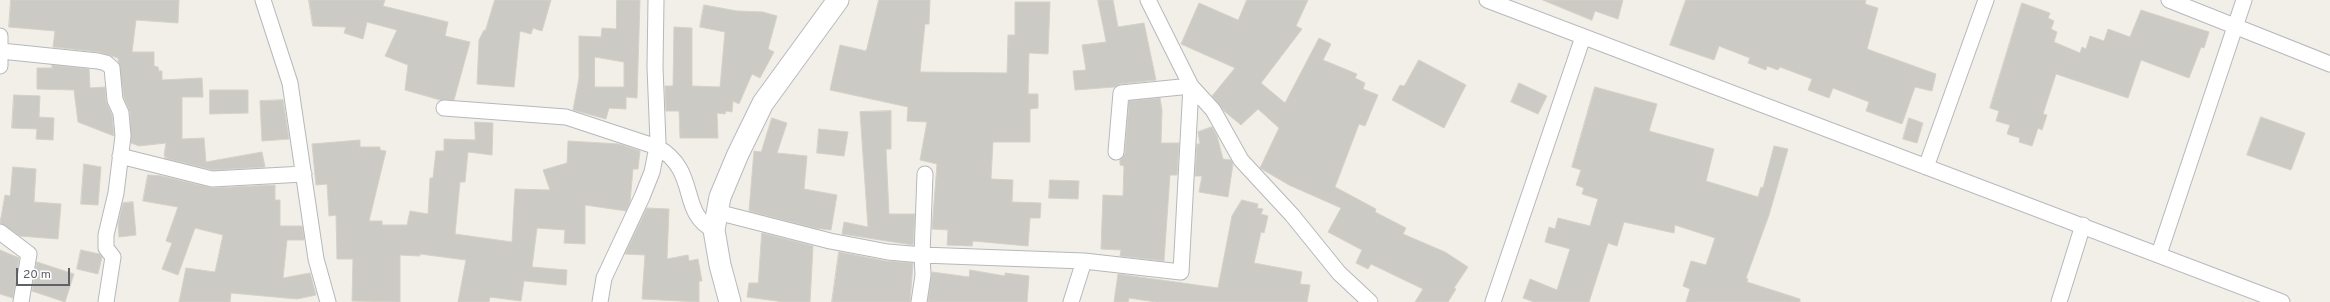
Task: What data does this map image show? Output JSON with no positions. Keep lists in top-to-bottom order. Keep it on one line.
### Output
{"scale_bar":"20 m"}
